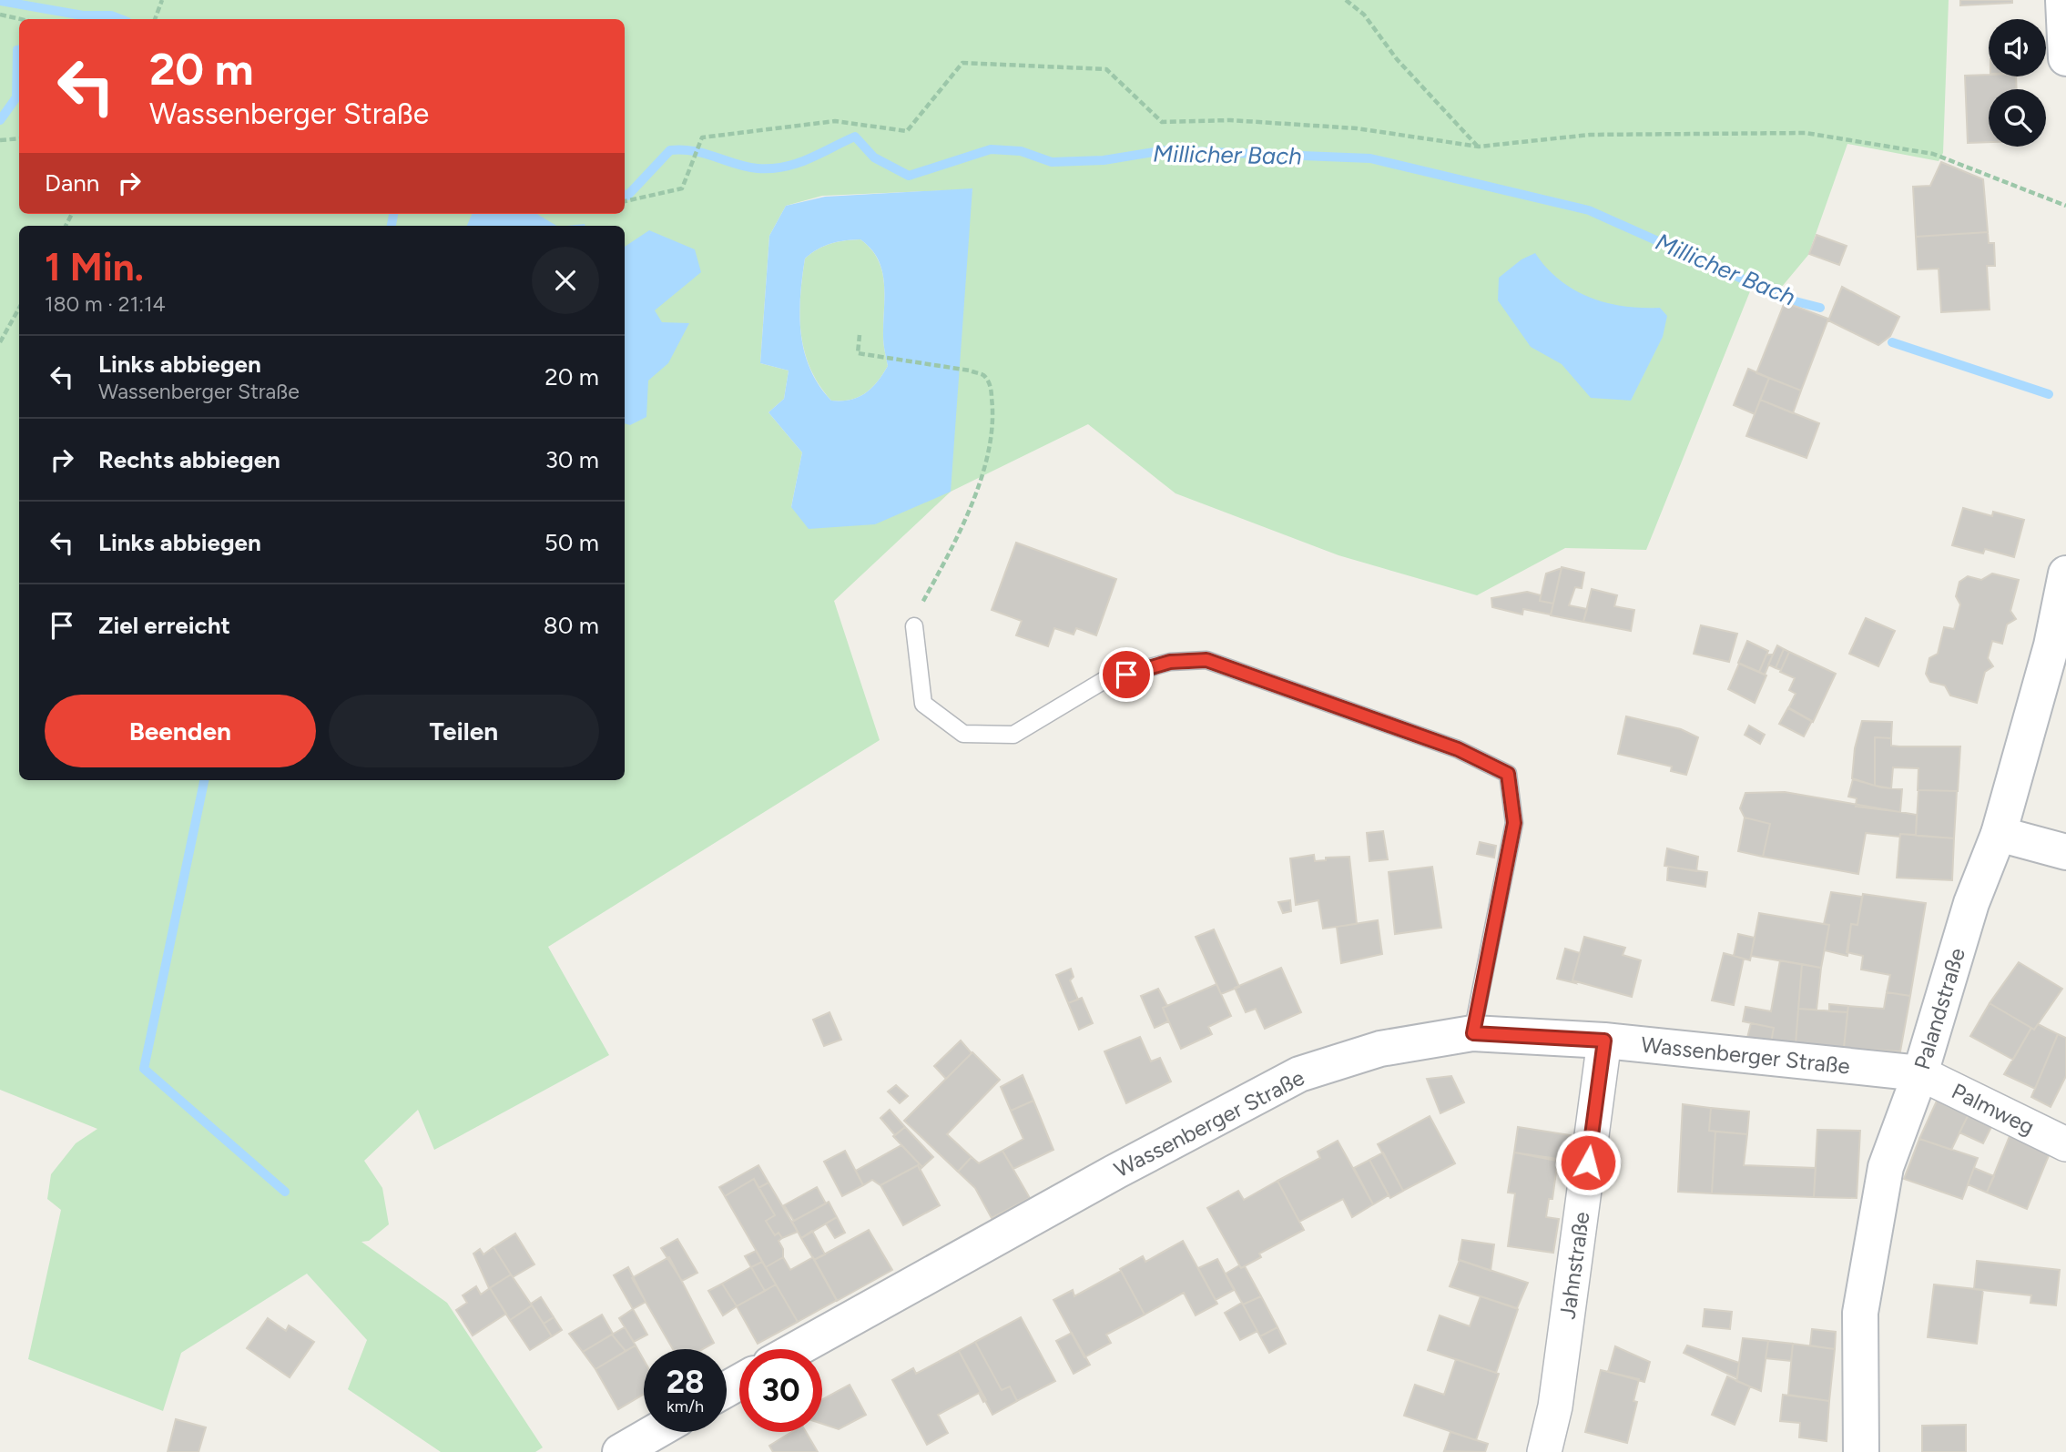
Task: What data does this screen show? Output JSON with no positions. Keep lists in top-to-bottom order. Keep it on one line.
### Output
{"streets":{"street":["Palandstraße","Wassenberger Straße","Palmweg","Jahnstraße"]},"crossings":[["Palandstraße","Wassenberger Straße"],["Palandstraße","Palmweg"],["Wassenberger Straße","Palmweg"],["Wassenberger Straße","Jahnstraße"]],"water":["Millicher Bach"],"page":{"turn":["20 m","Wassenberger Straße"],"then":"Dann","heading":["1 Min.","180 m · 21:14"],"list":[{"name":"Links abbiegen","note":"Wassenberger Straße","value":"20 m"},{"name":"Rechts abbiegen","value":"30 m"},{"name":"Links abbiegen","value":"50 m"},{"name":"Ziel erreicht","value":"80 m"}],"buttons":["Beenden","Teilen"],"speed":"28 km/h","limit":"30"}}
